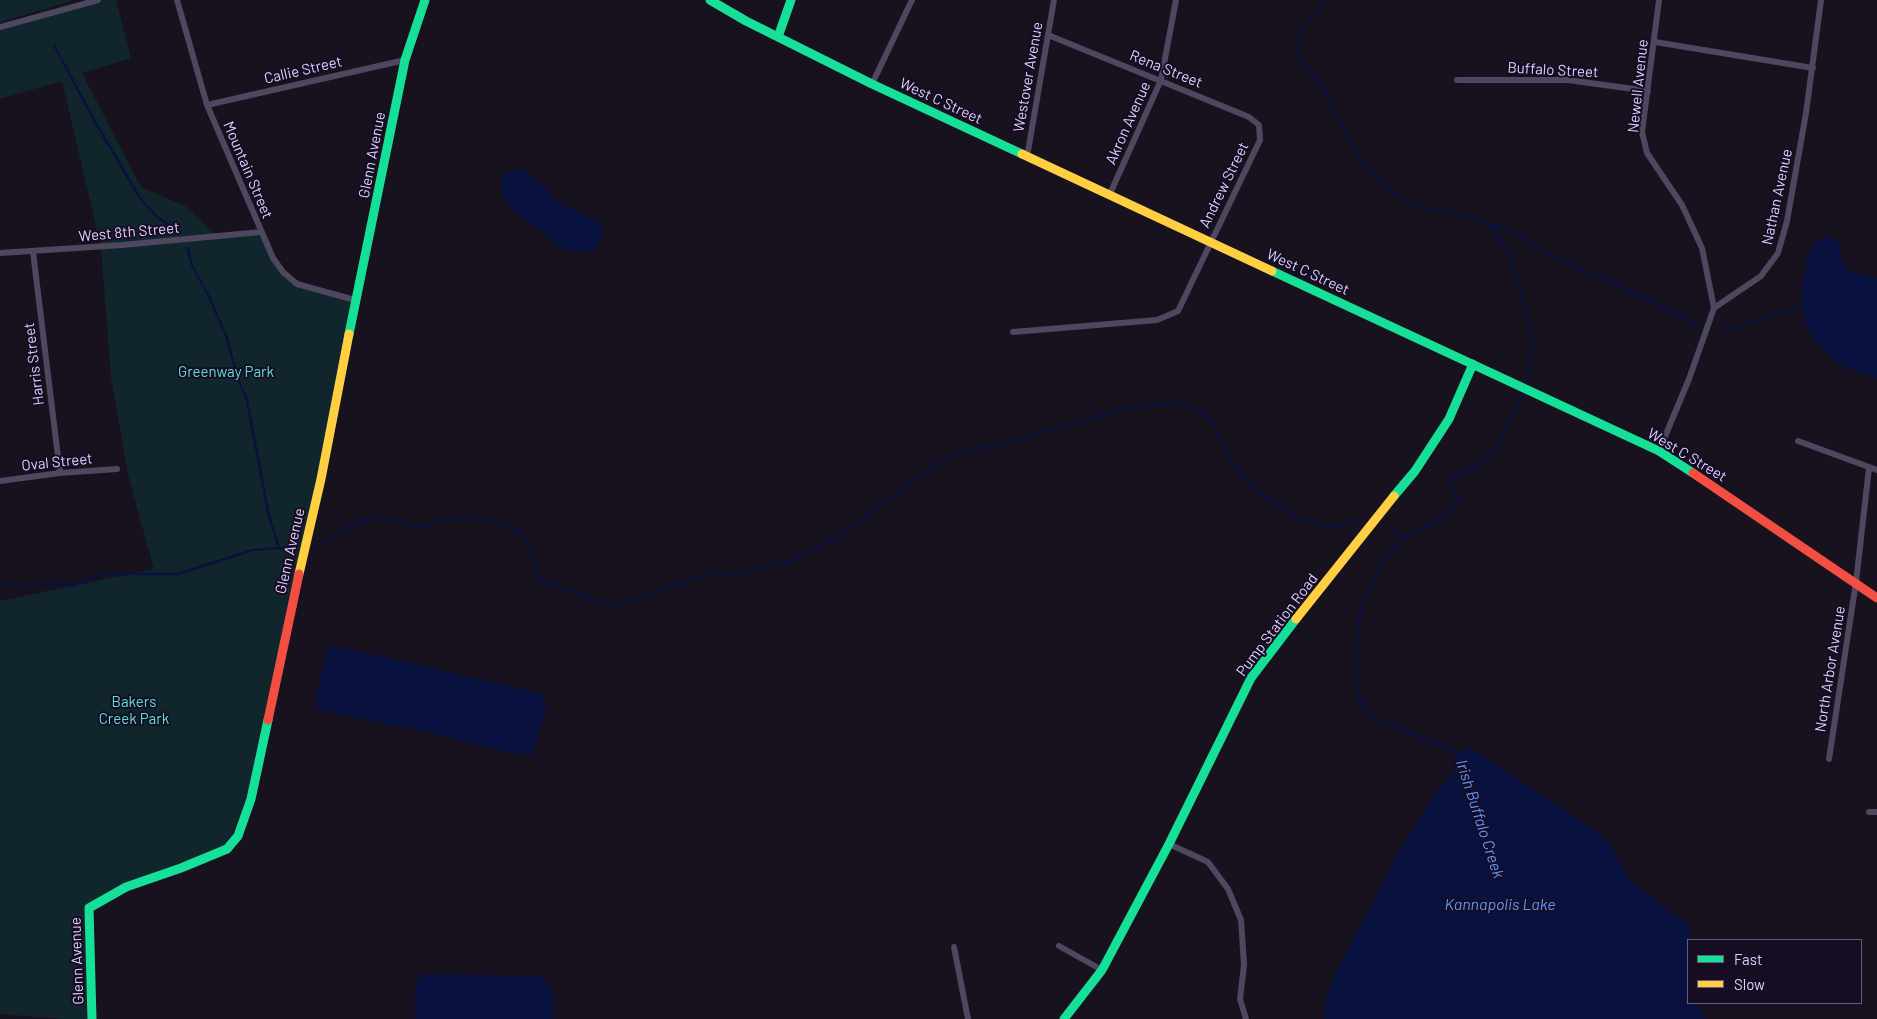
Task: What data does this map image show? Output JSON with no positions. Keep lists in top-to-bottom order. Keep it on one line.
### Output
{"streets":{"street":["Rena Street","Callie Street","Buffalo Street","Westover Avenue","Newell Avenue","West C Street","Akron Avenue","Glenn Avenue","Mountain Street","Andrew Street","Nathan Avenue","West 8th Street","Harris Street","Oval Street","Pump Station Road","North Arbor Avenue"]},"crossings":[["Rena Street","Westover Avenue"],["Rena Street","Akron Avenue"],["Rena Street","Andrew Street"],["Callie Street","Glenn Avenue"],["Callie Street","Mountain Street"],["Buffalo Street","Newell Avenue"],["Westover Avenue","West C Street"],["Newell Avenue","Nathan Avenue"],["West C Street","Akron Avenue"],["West C Street","Andrew Street"],["West C Street","Pump Station Road"],["West C Street","North Arbor Avenue"],["Glenn Avenue","Mountain Street"],["Mountain Street","West 8th Street"],["West 8th Street","Harris Street"],["Harris Street","Oval Street"]],"water":["Irish Buffalo Creek","Kannapolis Lake"],"parks":["Greenway Park","Bakers Creek Park"],"legend":["Fast","Slow"]}
